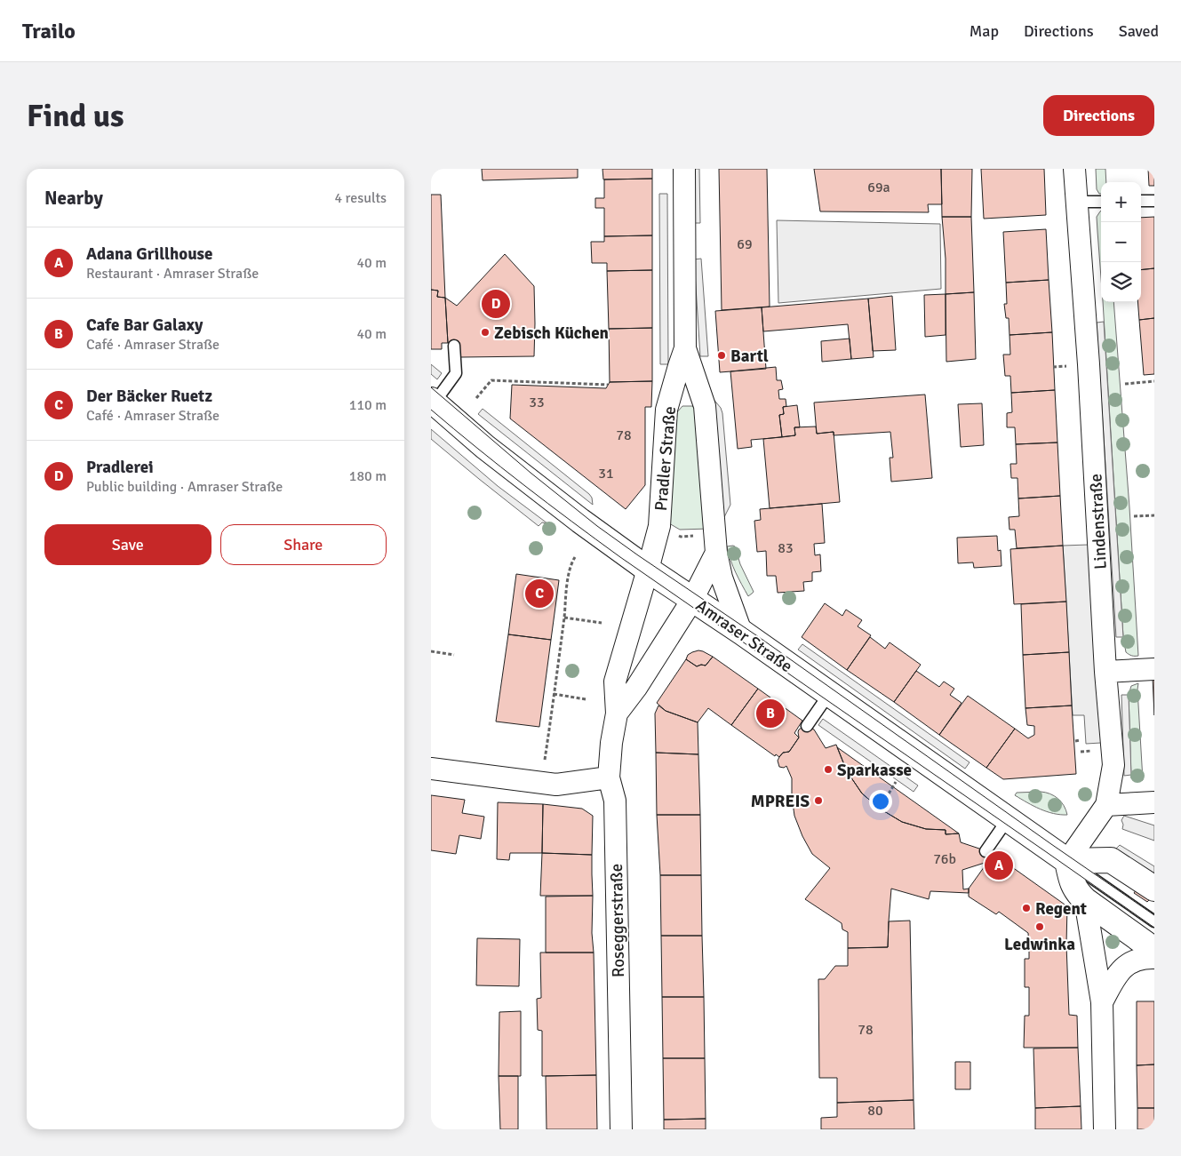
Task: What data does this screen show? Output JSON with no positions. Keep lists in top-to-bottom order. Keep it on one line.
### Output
{"streets":{"street":["Pradler Straße","Lindenstraße","Amraser Straße","Roseggerstraße"]},"crossings":[["Pradler Straße","Amraser Straße"],["Pradler Straße","Roseggerstraße"],["Lindenstraße","Amraser Straße"],["Amraser Straße","Roseggerstraße"]],"places":["Zebisch Küchen","Bartl","Sparkasse","MPREIS","Regent","Ledwinka"],"house_numbers":["69a","69","33","78","31","83","76b","78","80"],"page":{"header":"Trailo","nav":["Map","Directions","Saved"],"buttons":["Directions",["Save","Share"]],"title":"Find us","heading":["Nearby","4 results"],"map_buttons":["+","−"],"list":[{"mark":"A","name":"Adana Grillhouse","note":"Restaurant · Amraser Straße","value":"40 m"},{"mark":"B","name":"Cafe Bar Galaxy","note":"Café · Amraser Straße","value":"40 m"},{"mark":"C","name":"Der Bäcker Ruetz","note":"Café · Amraser Straße","value":"110 m"},{"mark":"D","name":"Pradlerei","note":"Public building · Amraser Straße","value":"180 m"}],"pins":["D","C","B","A"]}}
